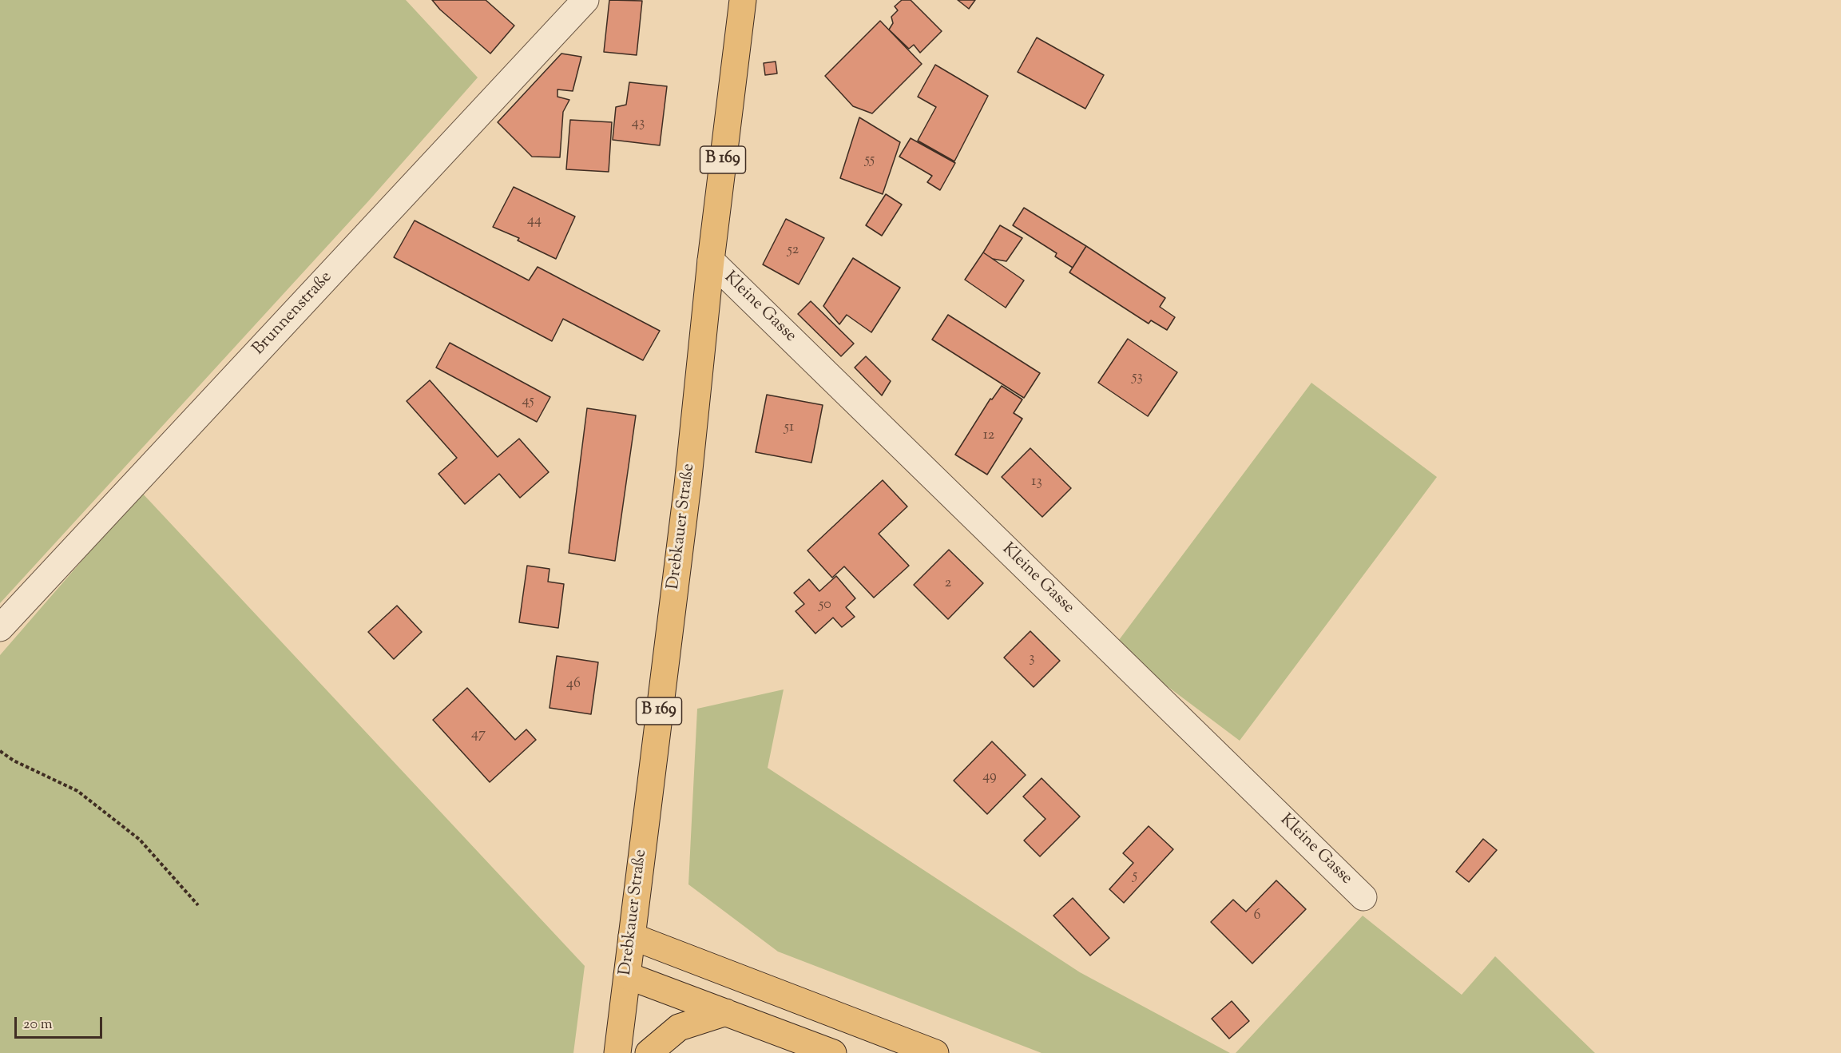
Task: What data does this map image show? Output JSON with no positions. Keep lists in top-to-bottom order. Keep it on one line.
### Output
{"streets":{"main road":["B 169","Drebkauer Straße"],"street":["Kleine Gasse","Brunnenstraße"]},"crossings":[["Kleine Gasse","Drebkauer Straße"]],"house_numbers":["43","55","44","52","53","45","51","12","13","2","50","3","46","47","49","5","6"],"scale_bar":"20 m"}
